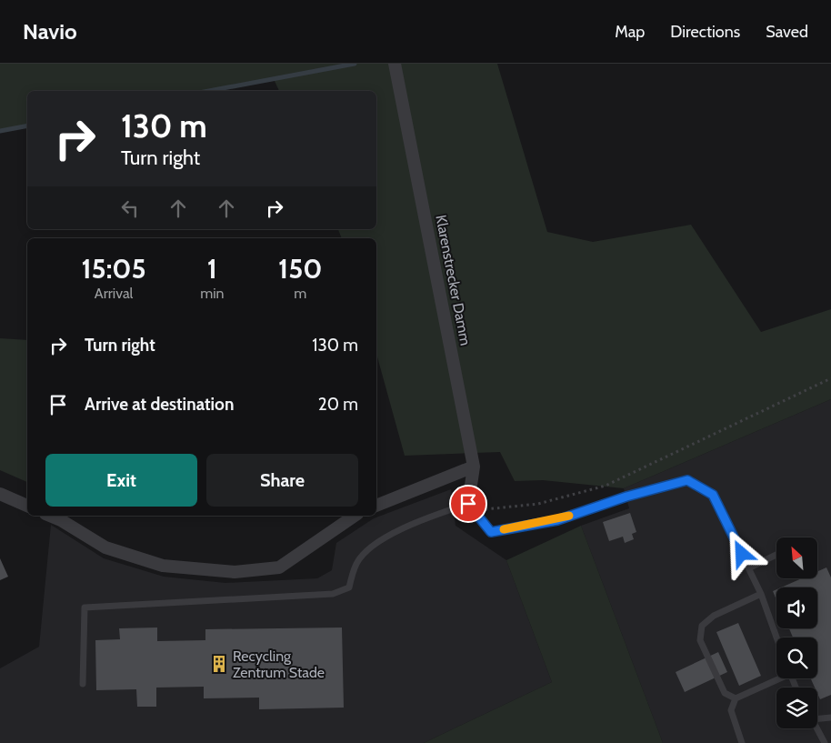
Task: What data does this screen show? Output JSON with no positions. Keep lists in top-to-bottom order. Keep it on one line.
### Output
{"streets":{"street":["Klarenstrecker Damm"]},"places":{"building":["Recycling Zentrum Stade"]},"north":"top left","page":{"header":"Navio","nav":["Map","Directions","Saved"],"turn":["130 m","Turn right"],"eta":["15:05","Arrival","1","min","150","m"],"list":[{"name":"Turn right","value":"130 m"},{"name":"Arrive at destination","value":"20 m"}],"buttons":["Exit","Share"]}}
